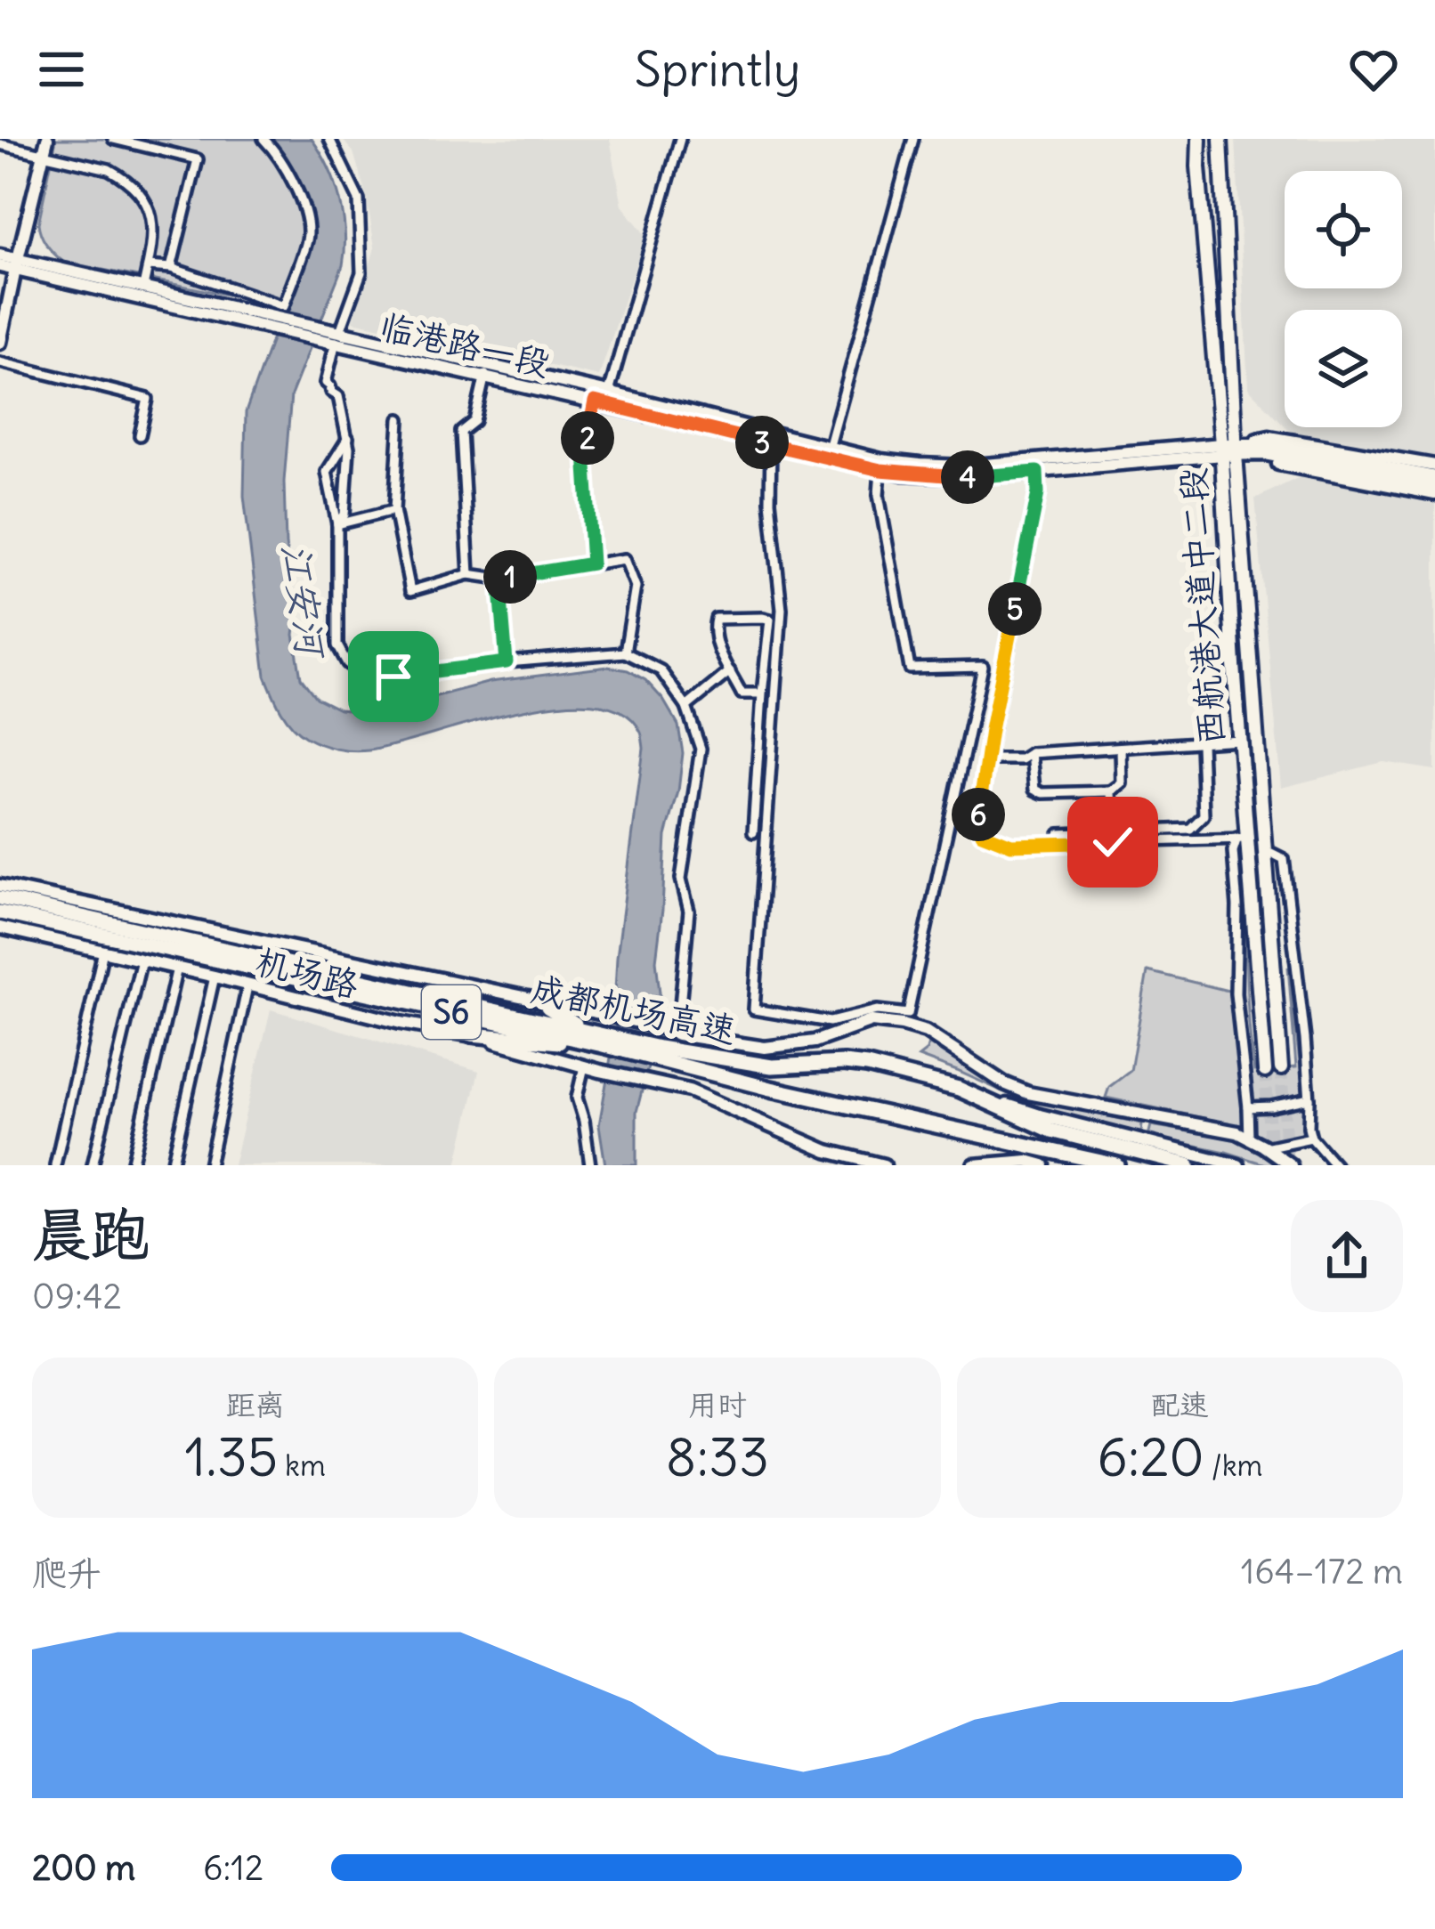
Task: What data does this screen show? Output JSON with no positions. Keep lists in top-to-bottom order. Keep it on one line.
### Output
{"streets":{"highway":["成都机场高速","S6"],"main road":["临港路一段","西航港大道中二段","机场路"]},"crossings":[["临港路一段","西航港大道中二段"]],"water":["江安河"],"page":{"header":"Sprintly","pins":["2","3","4","1","5","6"],"heading":["晨跑","09:42"],"stats":[["距离","1.35 km"],["用时","8:33"],["配速","6:20 /km"]],"chart":["爬升","164–172 m"],"list":[{"name":"200 m","note":"6:12"}]}}
